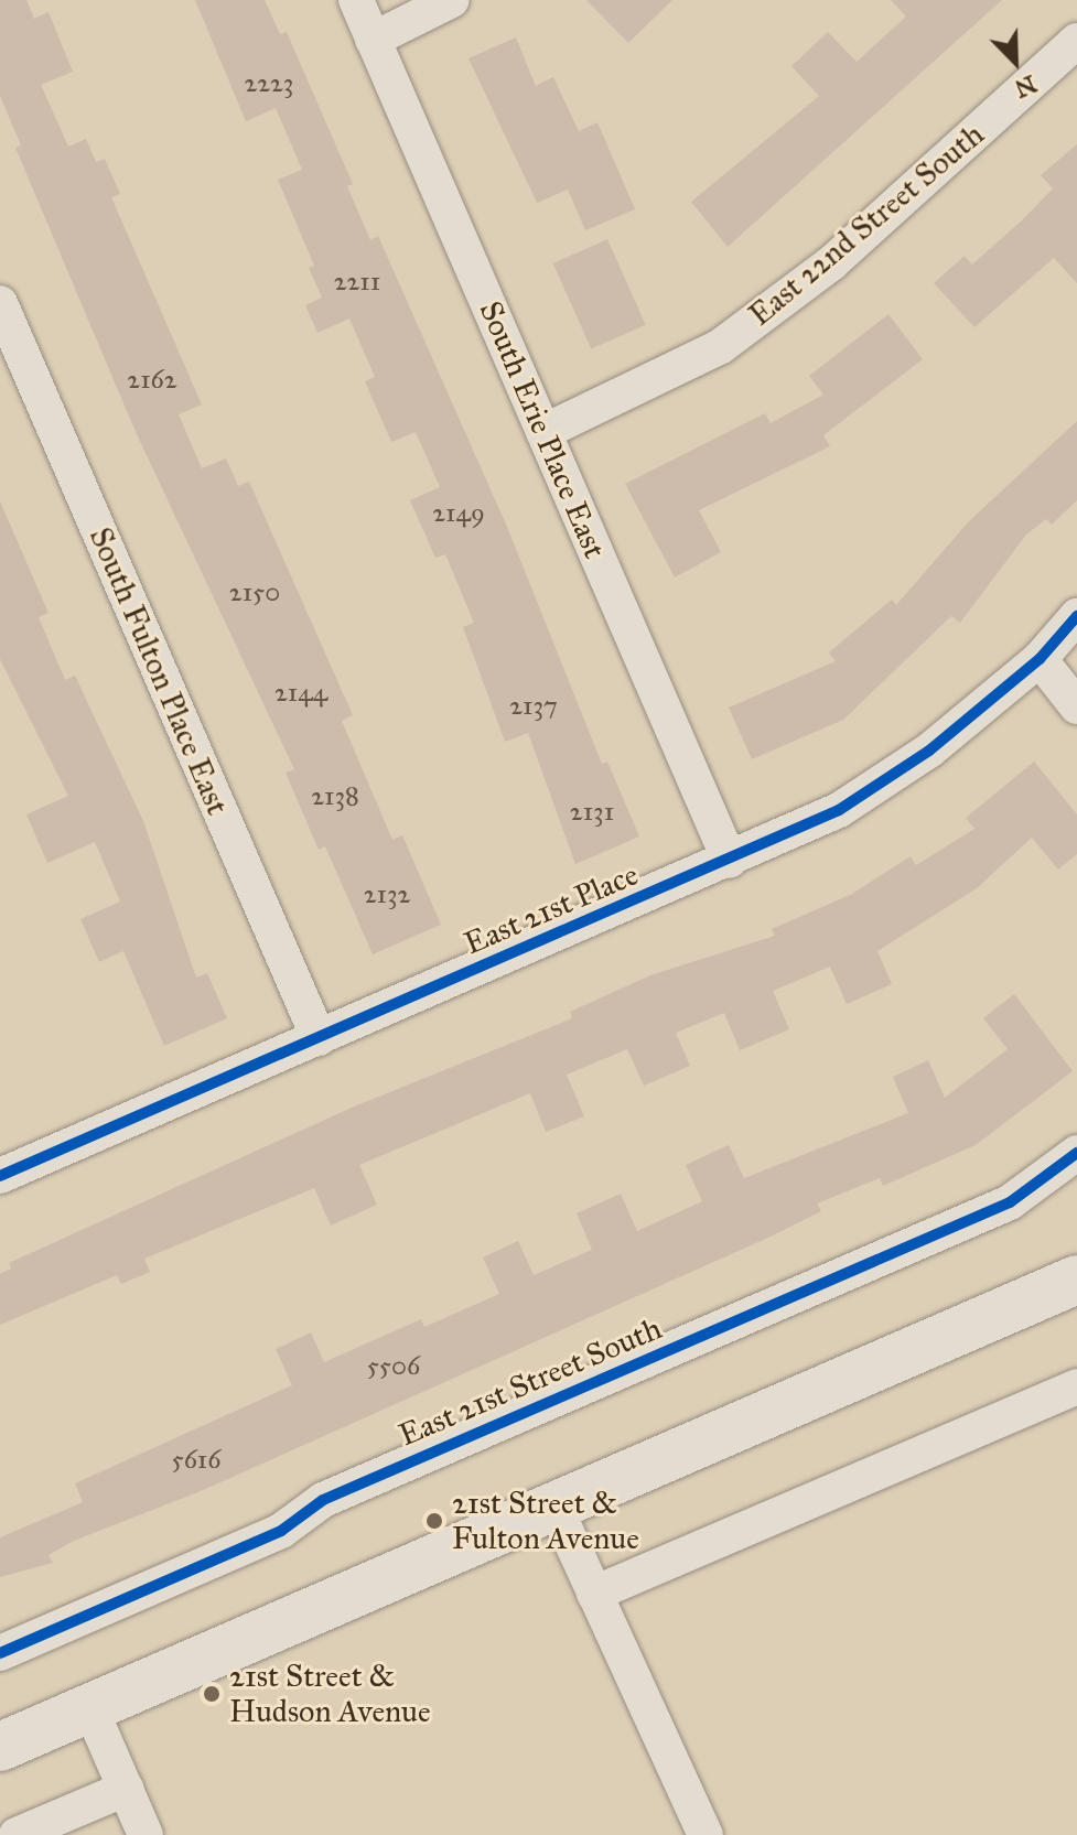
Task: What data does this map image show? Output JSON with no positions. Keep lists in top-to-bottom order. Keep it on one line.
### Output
{"streets":{"street":["East 22nd Street South","South Erie Place East","South Fulton Place East","East 21st Place","East 21st Street South"]},"crossings":[["East 22nd Street South","South Erie Place East"],["South Erie Place East","East 21st Place"],["South Fulton Place East","East 21st Place"]],"places":["21st Street & Fulton Avenue","21st Street & Hudson Avenue"],"house_numbers":["2223","2211","2162","2149","2150","2144","2137","2138","2131","2132","5506","5616"],"north":"bottom right"}
